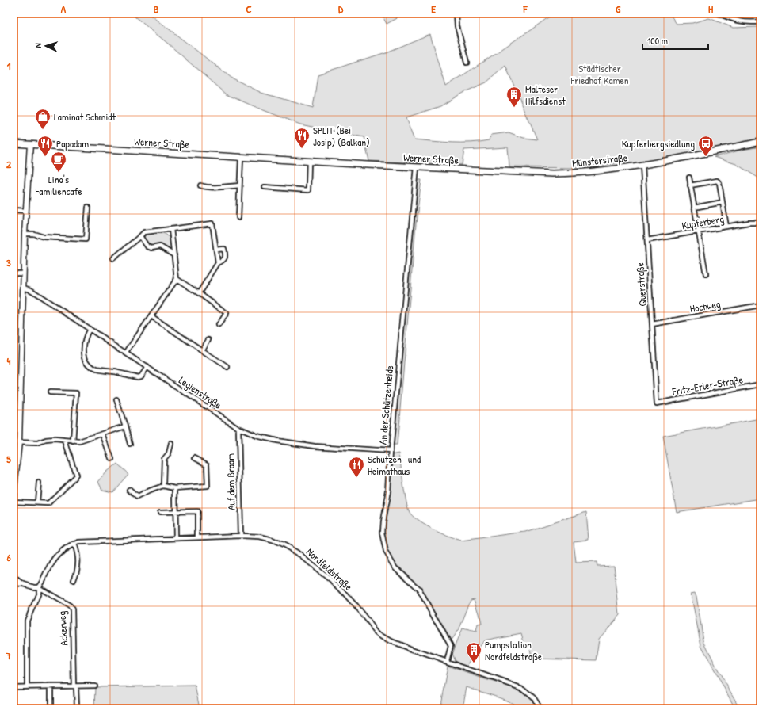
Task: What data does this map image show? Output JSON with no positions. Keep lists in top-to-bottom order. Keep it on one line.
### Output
{"streets":{"main road":["Werner Straße","Münsterstraße"],"street":["Kupferberg","Querstraße","Hochweg","Fritz-Erler-Straße","Legienstraße","An der Schützenheide","Auf dem Braam","Nordfeldstraße","Ackerweg"]},"crossings":[["Werner Straße","Münsterstraße"],["Werner Straße","An der Schützenheide"],["Münsterstraße","Querstraße"],["Kupferberg","Querstraße"],["Querstraße","Hochweg"],["Querstraße","Fritz-Erler-Straße"],["Legienstraße","An der Schützenheide"],["Legienstraße","Auf dem Braam"],["An der Schützenheide","Nordfeldstraße"],["Auf dem Braam","Nordfeldstraße"],["Nordfeldstraße","Ackerweg"]],"parks":["Städtischer Friedhof Kamen"],"places":{"building":["Malteser Hilfsdienst","Pumpstation Nordfeldstraße"],"shop":["Laminat Schmidt"],"restaurant":["SPLIT (Bei Josip) (Balkan)","Papadam","Schützen- und Heimathaus"],"bus stop":["Kupferbergsiedlung"],"cafe":["Lino's Familiencafe"]},"scale_bar":"100 m","north":"left","grid":{"columns":["A","B","C","D","E","F","G","H"],"rows":["1","2","3","4","5","6","7"]}}
